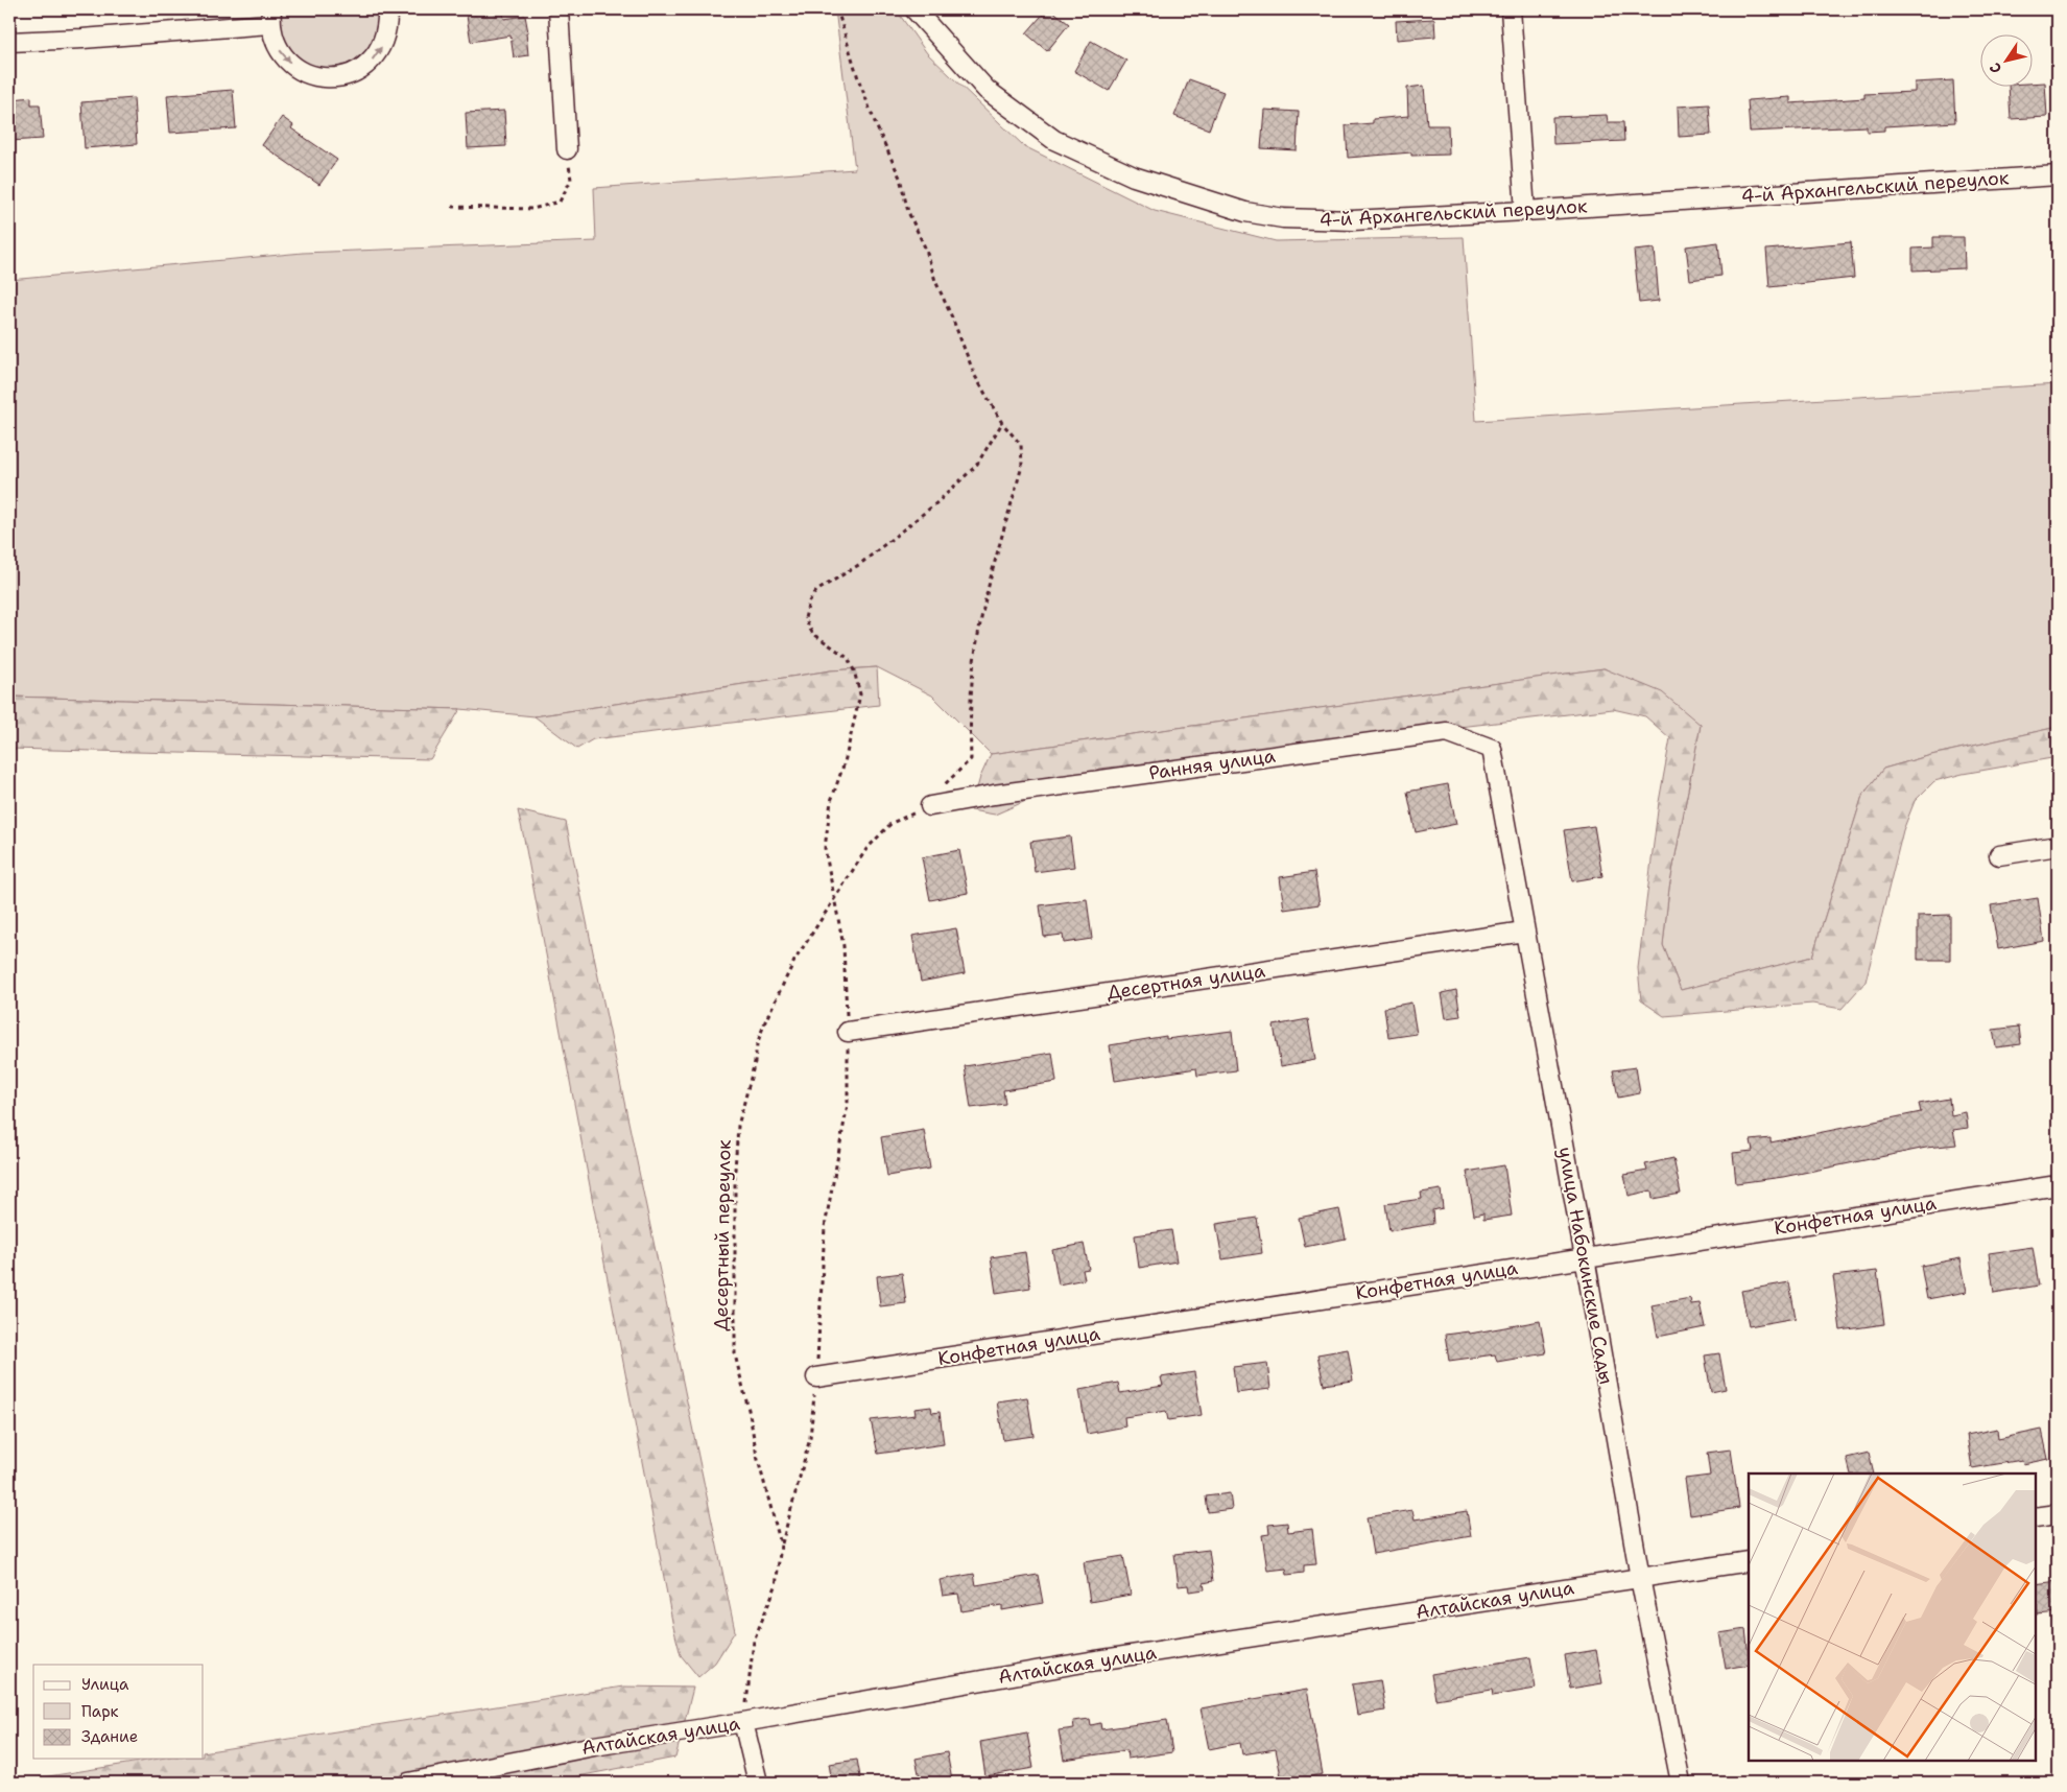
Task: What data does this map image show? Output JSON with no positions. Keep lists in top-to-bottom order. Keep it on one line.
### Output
{"streets":{"street":["4-й Архангельский переулок","Ранняя улица","Десертная улица","Конфетная улица","улица Набокинские Сады","Алтайская улица"],"path":["Десертный переулок"]},"crossings":[["Ранняя улица","Десертный переулок"],["Ранняя улица","улица Набокинские Сады"],["Десертная улица","улица Набокинские Сады"],["Конфетная улица","улица Набокинские Сады"],["Десертный переулок","Алтайская улица"],["улица Набокинские Сады","Алтайская улица"]],"legend":["Улица","Парк","Здание"],"north":"bottom left"}
